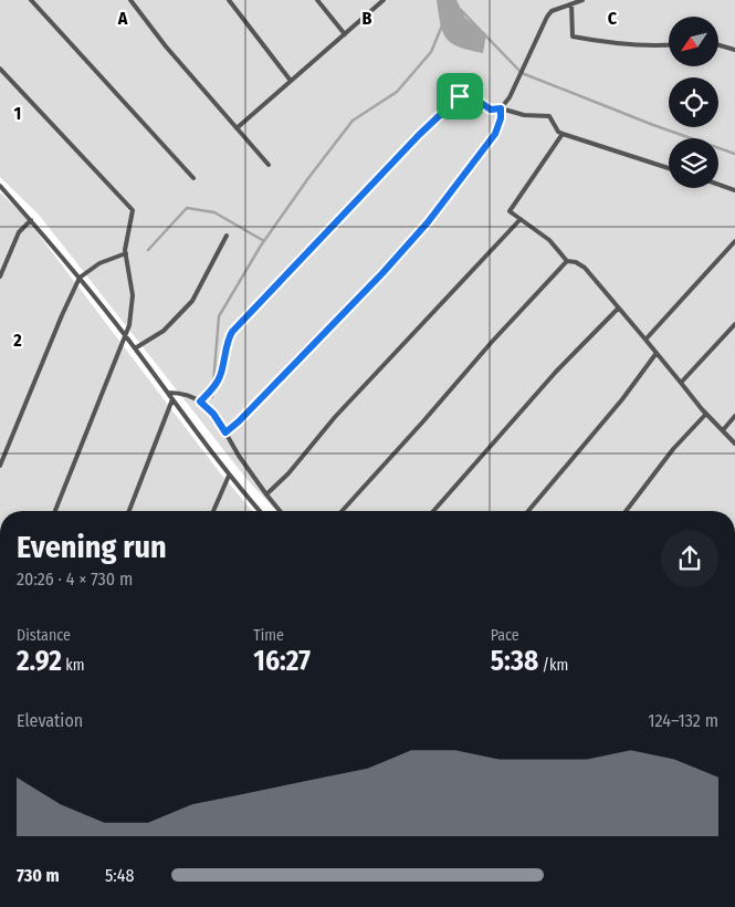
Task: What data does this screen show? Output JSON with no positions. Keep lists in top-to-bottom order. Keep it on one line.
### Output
{"north":"bottom left","page":{"heading":["Evening run","20:26 · 4 × 730 m"],"stats":[["Distance","2.92 km"],["Time","16:27"],["Pace","5:38 /km"]],"chart":["Elevation","124–132 m"],"list":[{"name":"730 m","note":"5:48"}]},"grid":{"columns":["A","B","C"],"rows":["1","2"]}}
